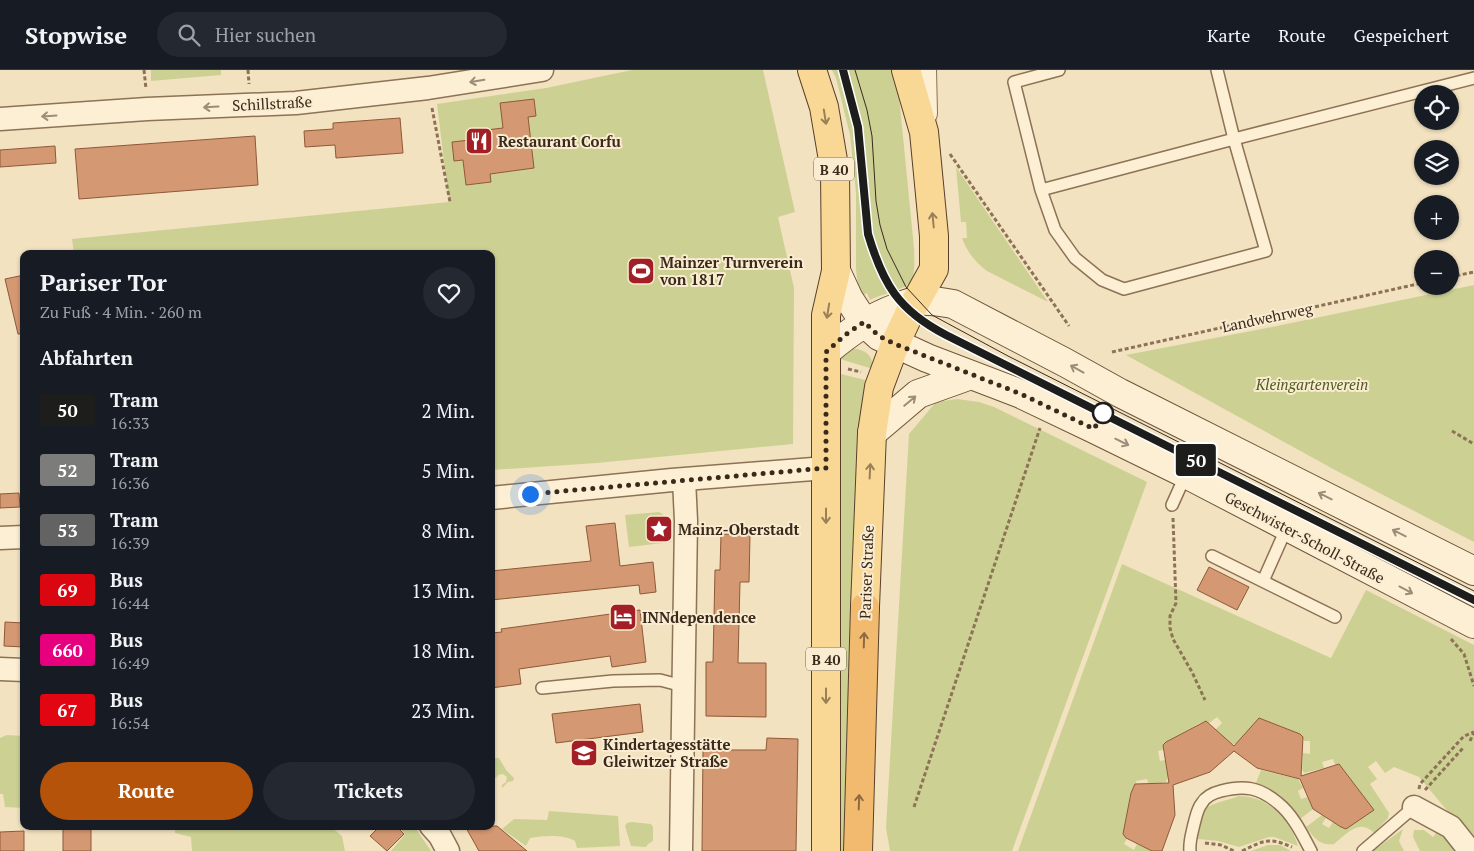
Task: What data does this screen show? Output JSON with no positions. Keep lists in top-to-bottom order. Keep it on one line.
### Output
{"streets":{"highway":["B 40","Pariser Straße"],"main road":["Geschwister-Scholl-Straße"],"street":["Schillstraße"],"path":["Landwehrweg"]},"crossings":[["B 40","Geschwister-Scholl-Straße"],["Geschwister-Scholl-Straße","Pariser Straße"]],"one_way":["Schillstraße"],"parks":["Kleingartenverein"],"places":{"restaurant":["Restaurant Corfu"],"sports":["Mainzer Turnverein von 1817"],"place":["Mainz-Oberstadt"],"hotel":["INNdependence"],"school or university":["Kindertagesstätte Gleiwitzer Straße"]},"lines":["tram line 50"],"page":{"header":"Stopwise","search":"Hier suchen","nav":["Karte","Route","Gespeichert"],"on_map":"50","map_buttons":["+","−"],"heading":[["Pariser Tor","Zu Fuß · 4 Min. · 260 m"],"Abfahrten"],"list":[{"mark":"50","name":"Tram","note":"16:33","value":"2 Min."},{"mark":"52","name":"Tram","note":"16:36","value":"5 Min."},{"mark":"53","name":"Tram","note":"16:39","value":"8 Min."},{"mark":"69","name":"Bus","note":"16:44","value":"13 Min."},{"mark":"660","name":"Bus","note":"16:49","value":"18 Min."},{"mark":"67","name":"Bus","note":"16:54","value":"23 Min."}],"buttons":["Route","Tickets"]}}
